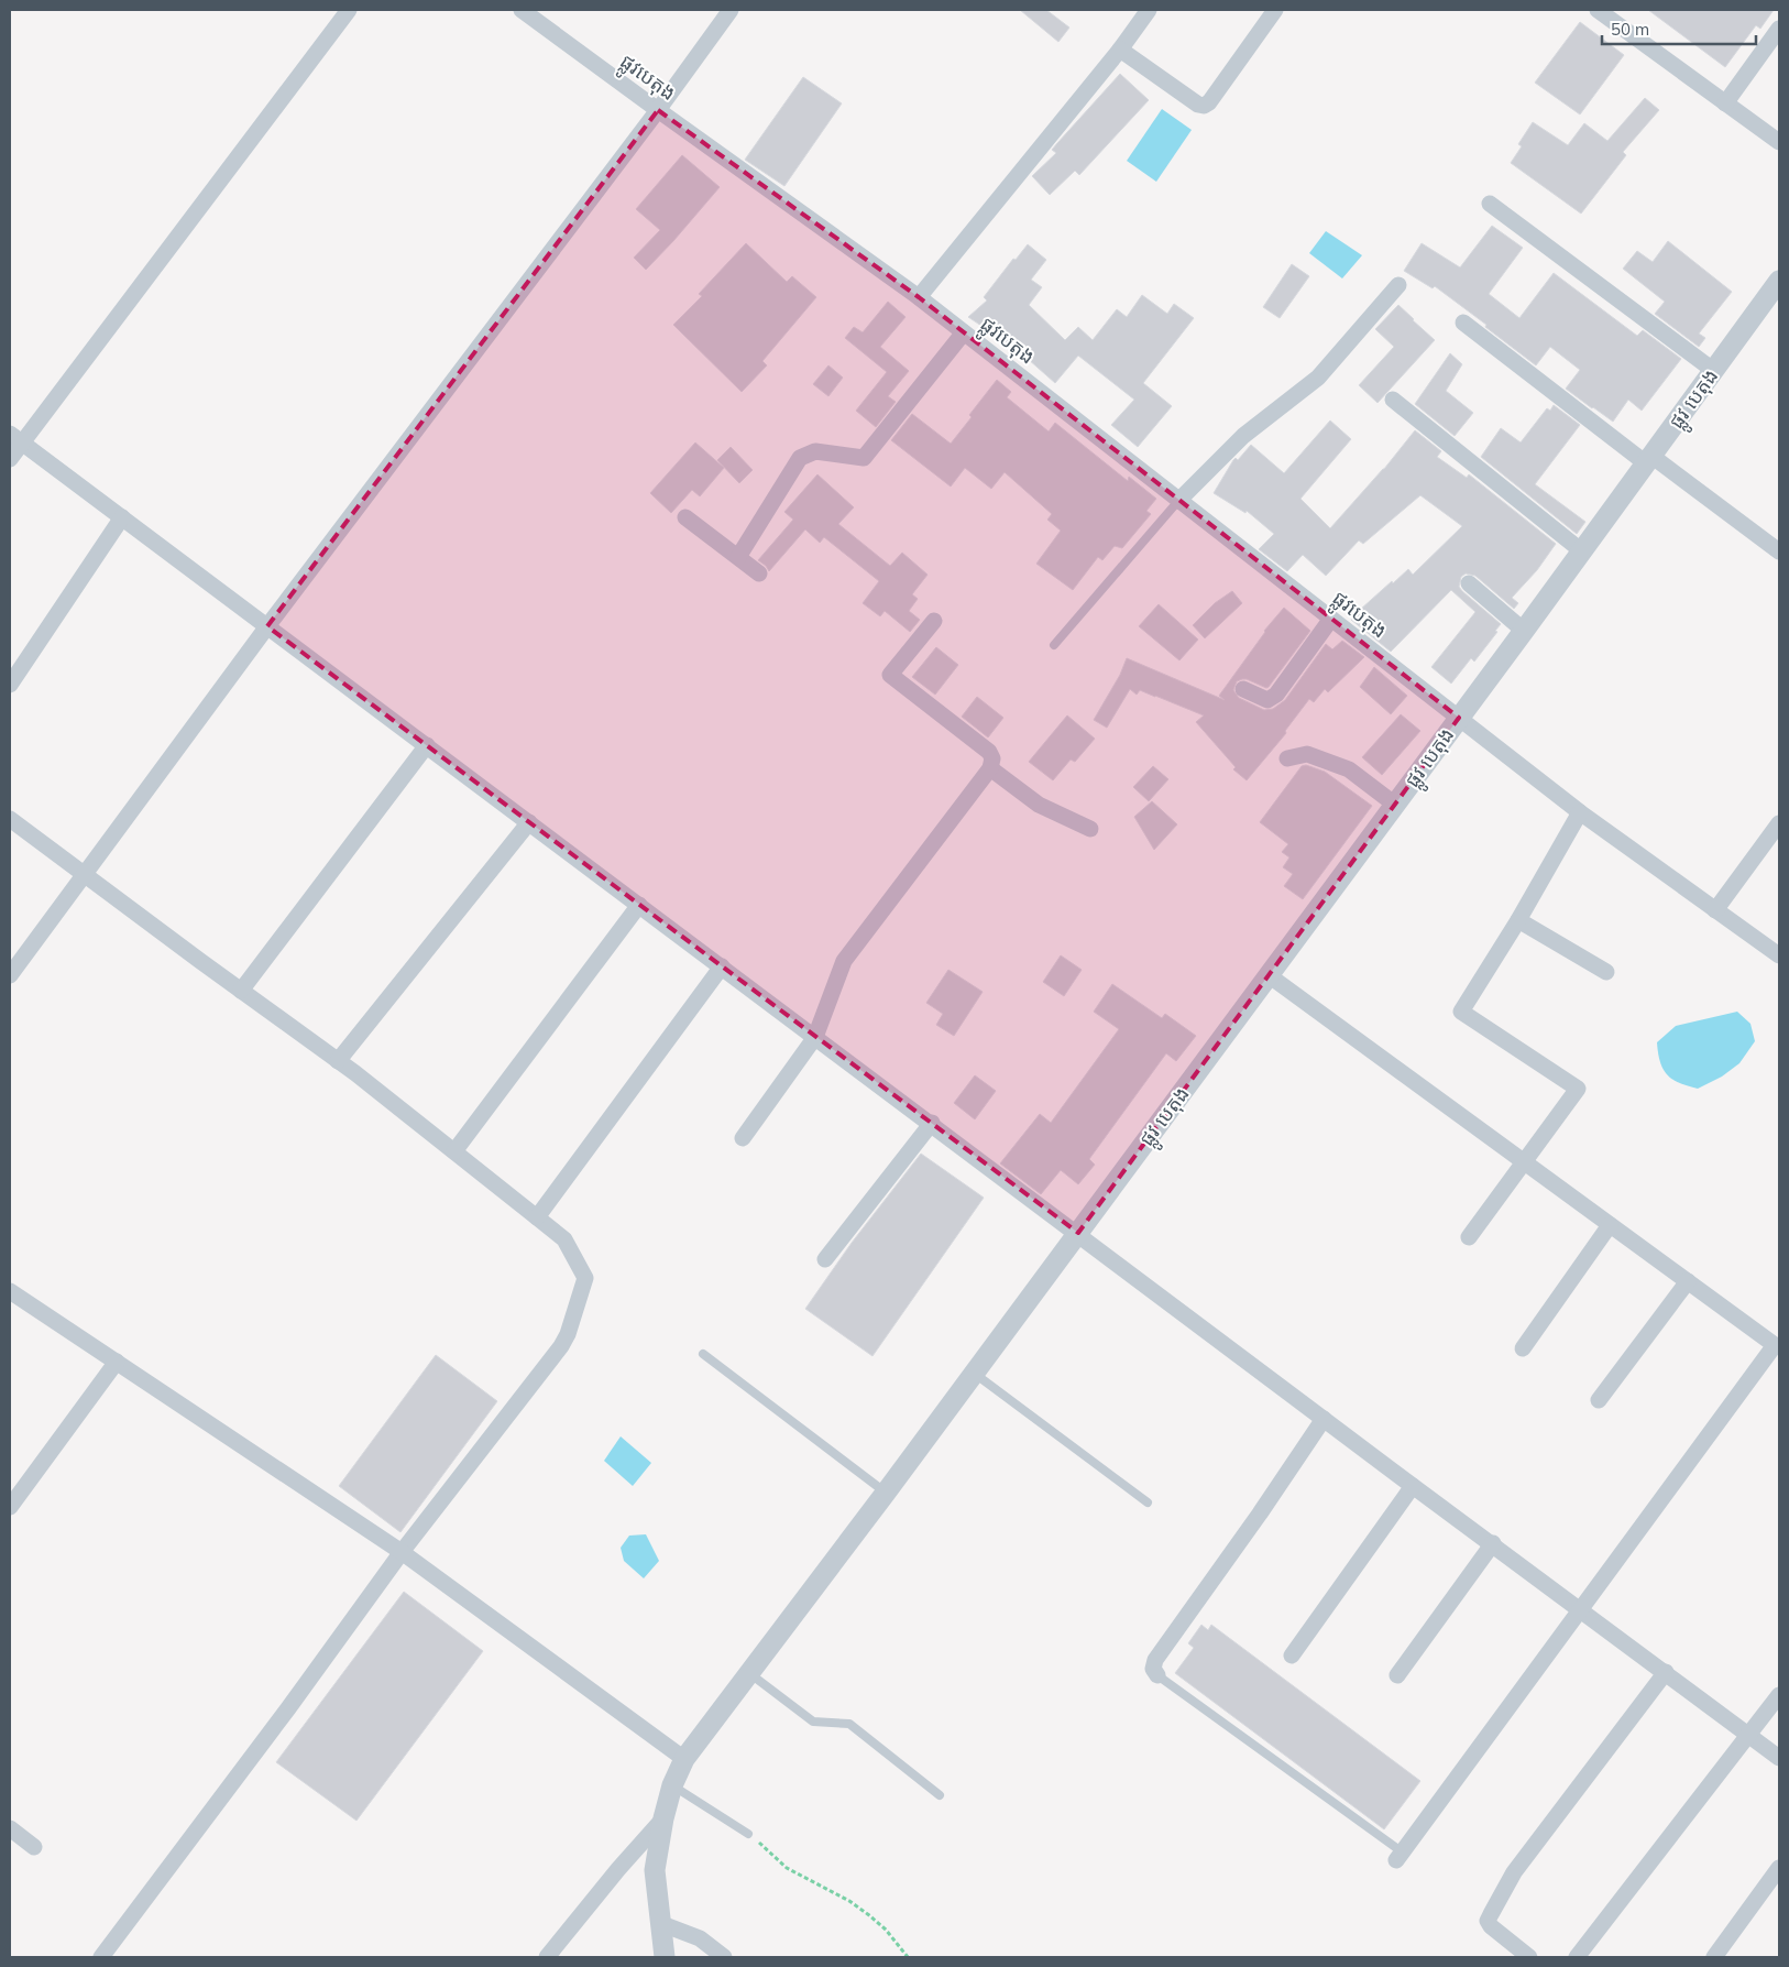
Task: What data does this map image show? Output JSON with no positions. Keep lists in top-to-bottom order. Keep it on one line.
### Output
{"streets":{"street":["ផ្លូវបេតុង","ផ្លូវ បេតុង"]},"crossings":[["ផ្លូវបេតុង","ផ្លូវ បេតុង"]],"scale_bar":"50 m"}
